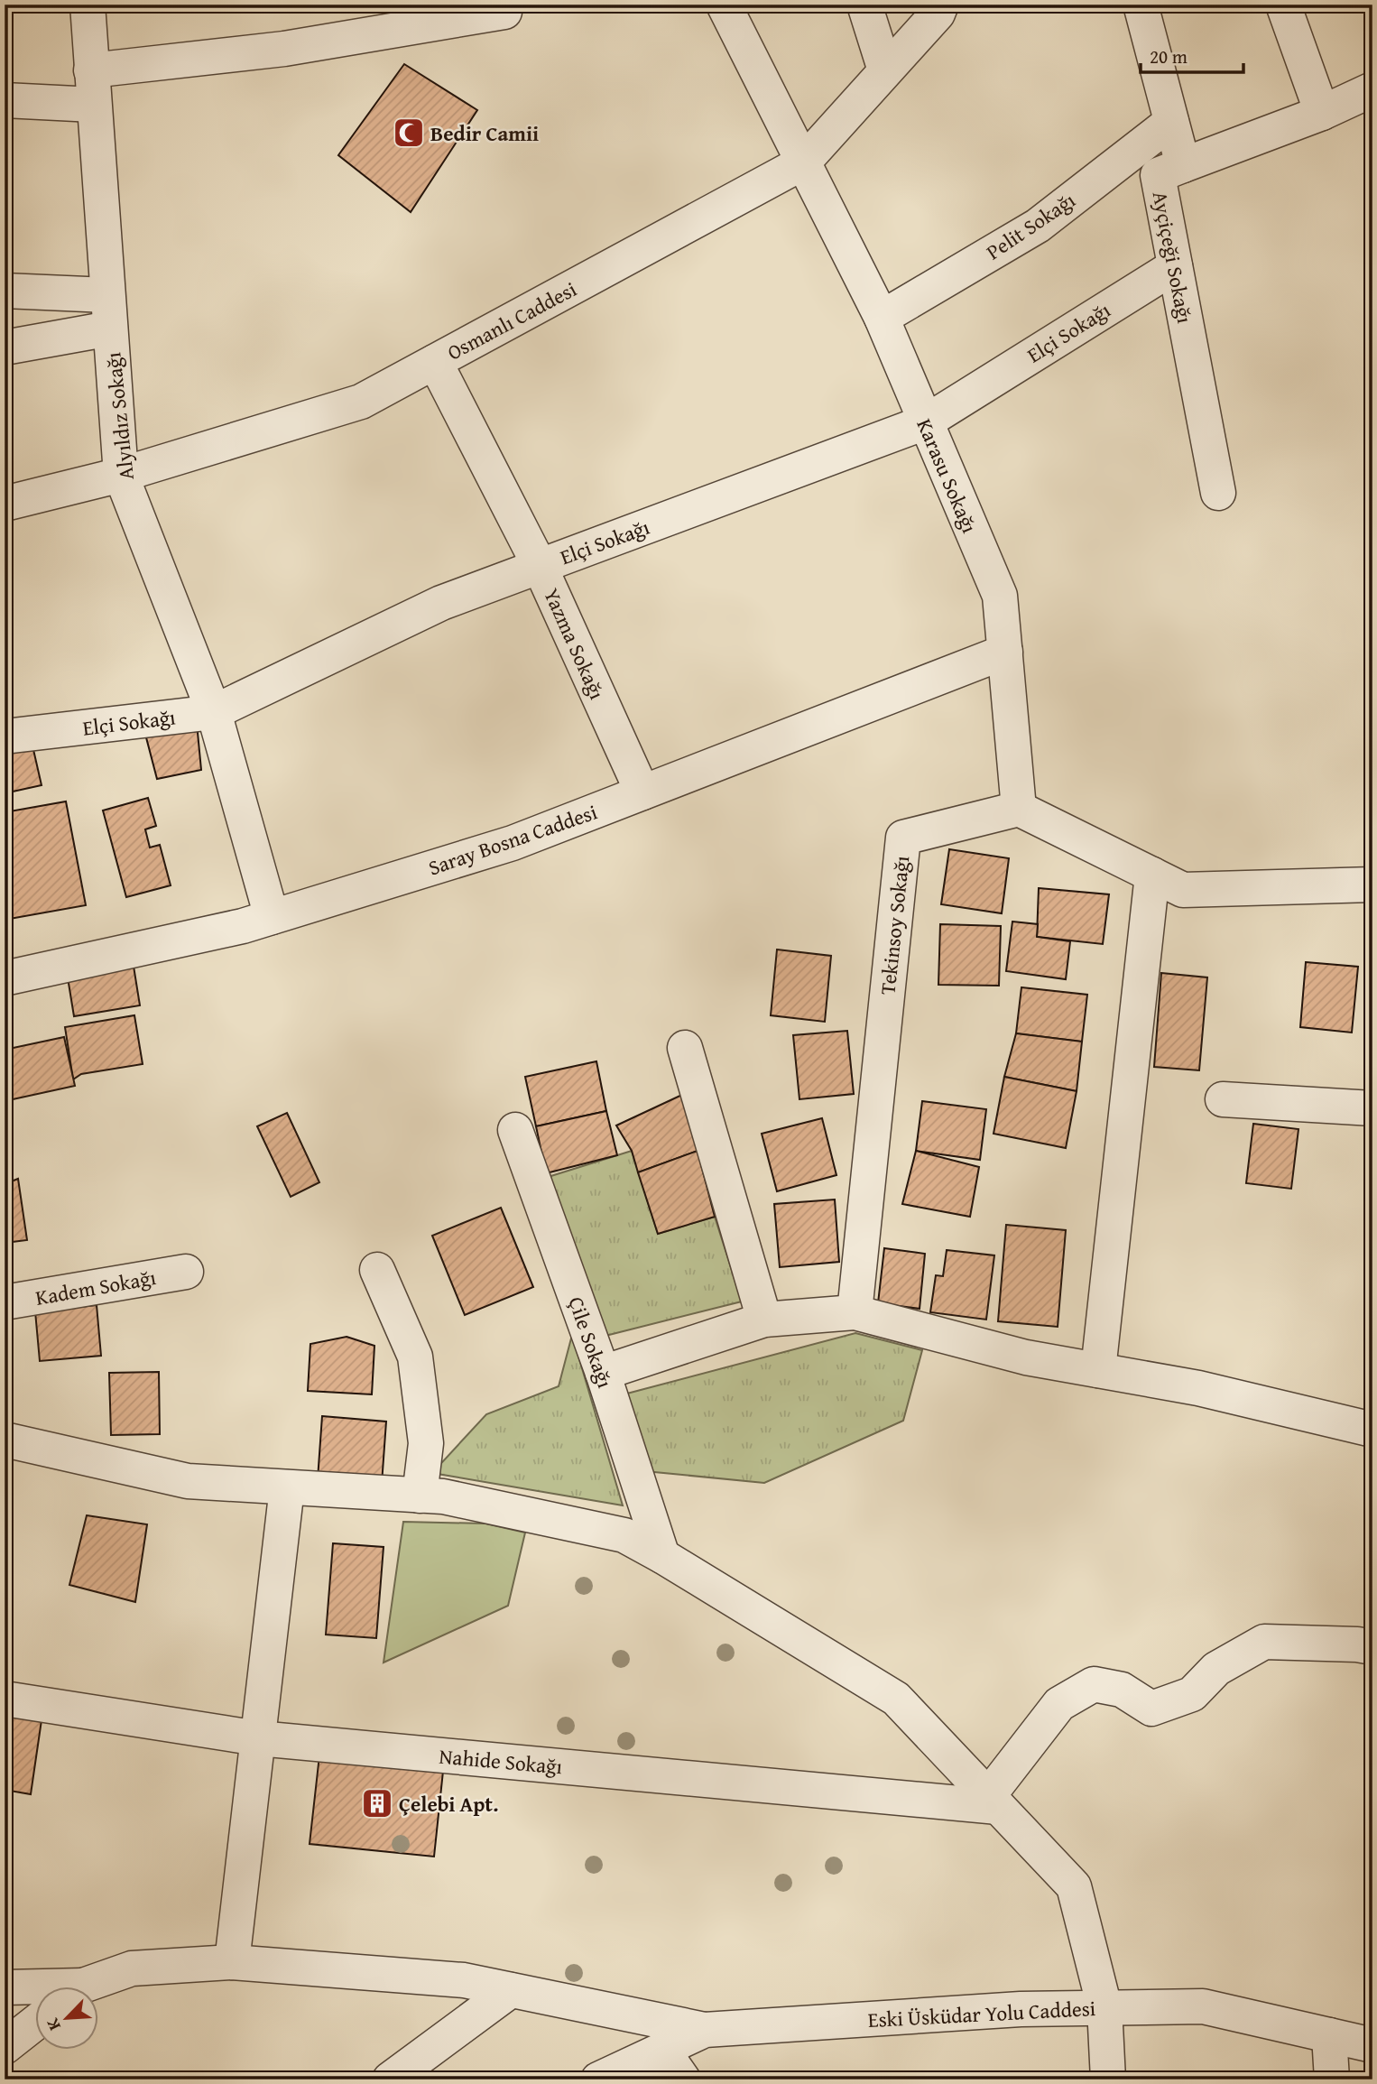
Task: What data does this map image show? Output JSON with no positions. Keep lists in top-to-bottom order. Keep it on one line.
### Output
{"streets":{"street":["Pelit Sokağı","Ayçiçeği Sokağı","Osmanlı Caddesi","Elçi Sokağı","Alyıldız Sokağı","Karasu Sokağı","Yazma Sokağı","Saray Bosna Caddesi","Tekinsoy Sokağı","Kadem Sokağı","Çile Sokağı","Nahide Sokağı","Eski Üsküdar Yolu Caddesi"]},"crossings":[["Pelit Sokağı","Ayçiçeği Sokağı"],["Pelit Sokağı","Karasu Sokağı"],["Ayçiçeği Sokağı","Elçi Sokağı"],["Osmanlı Caddesi","Alyıldız Sokağı"],["Osmanlı Caddesi","Karasu Sokağı"],["Osmanlı Caddesi","Yazma Sokağı"],["Elçi Sokağı","Alyıldız Sokağı"],["Elçi Sokağı","Karasu Sokağı"],["Elçi Sokağı","Yazma Sokağı"],["Alyıldız Sokağı","Saray Bosna Caddesi"],["Karasu Sokağı","Saray Bosna Caddesi"],["Karasu Sokağı","Tekinsoy Sokağı"],["Yazma Sokağı","Saray Bosna Caddesi"]],"places":{"mosque":["Bedir Camii"],"building":["Çelebi Apt."]},"scale_bar":"20 m","north":"bottom left"}
